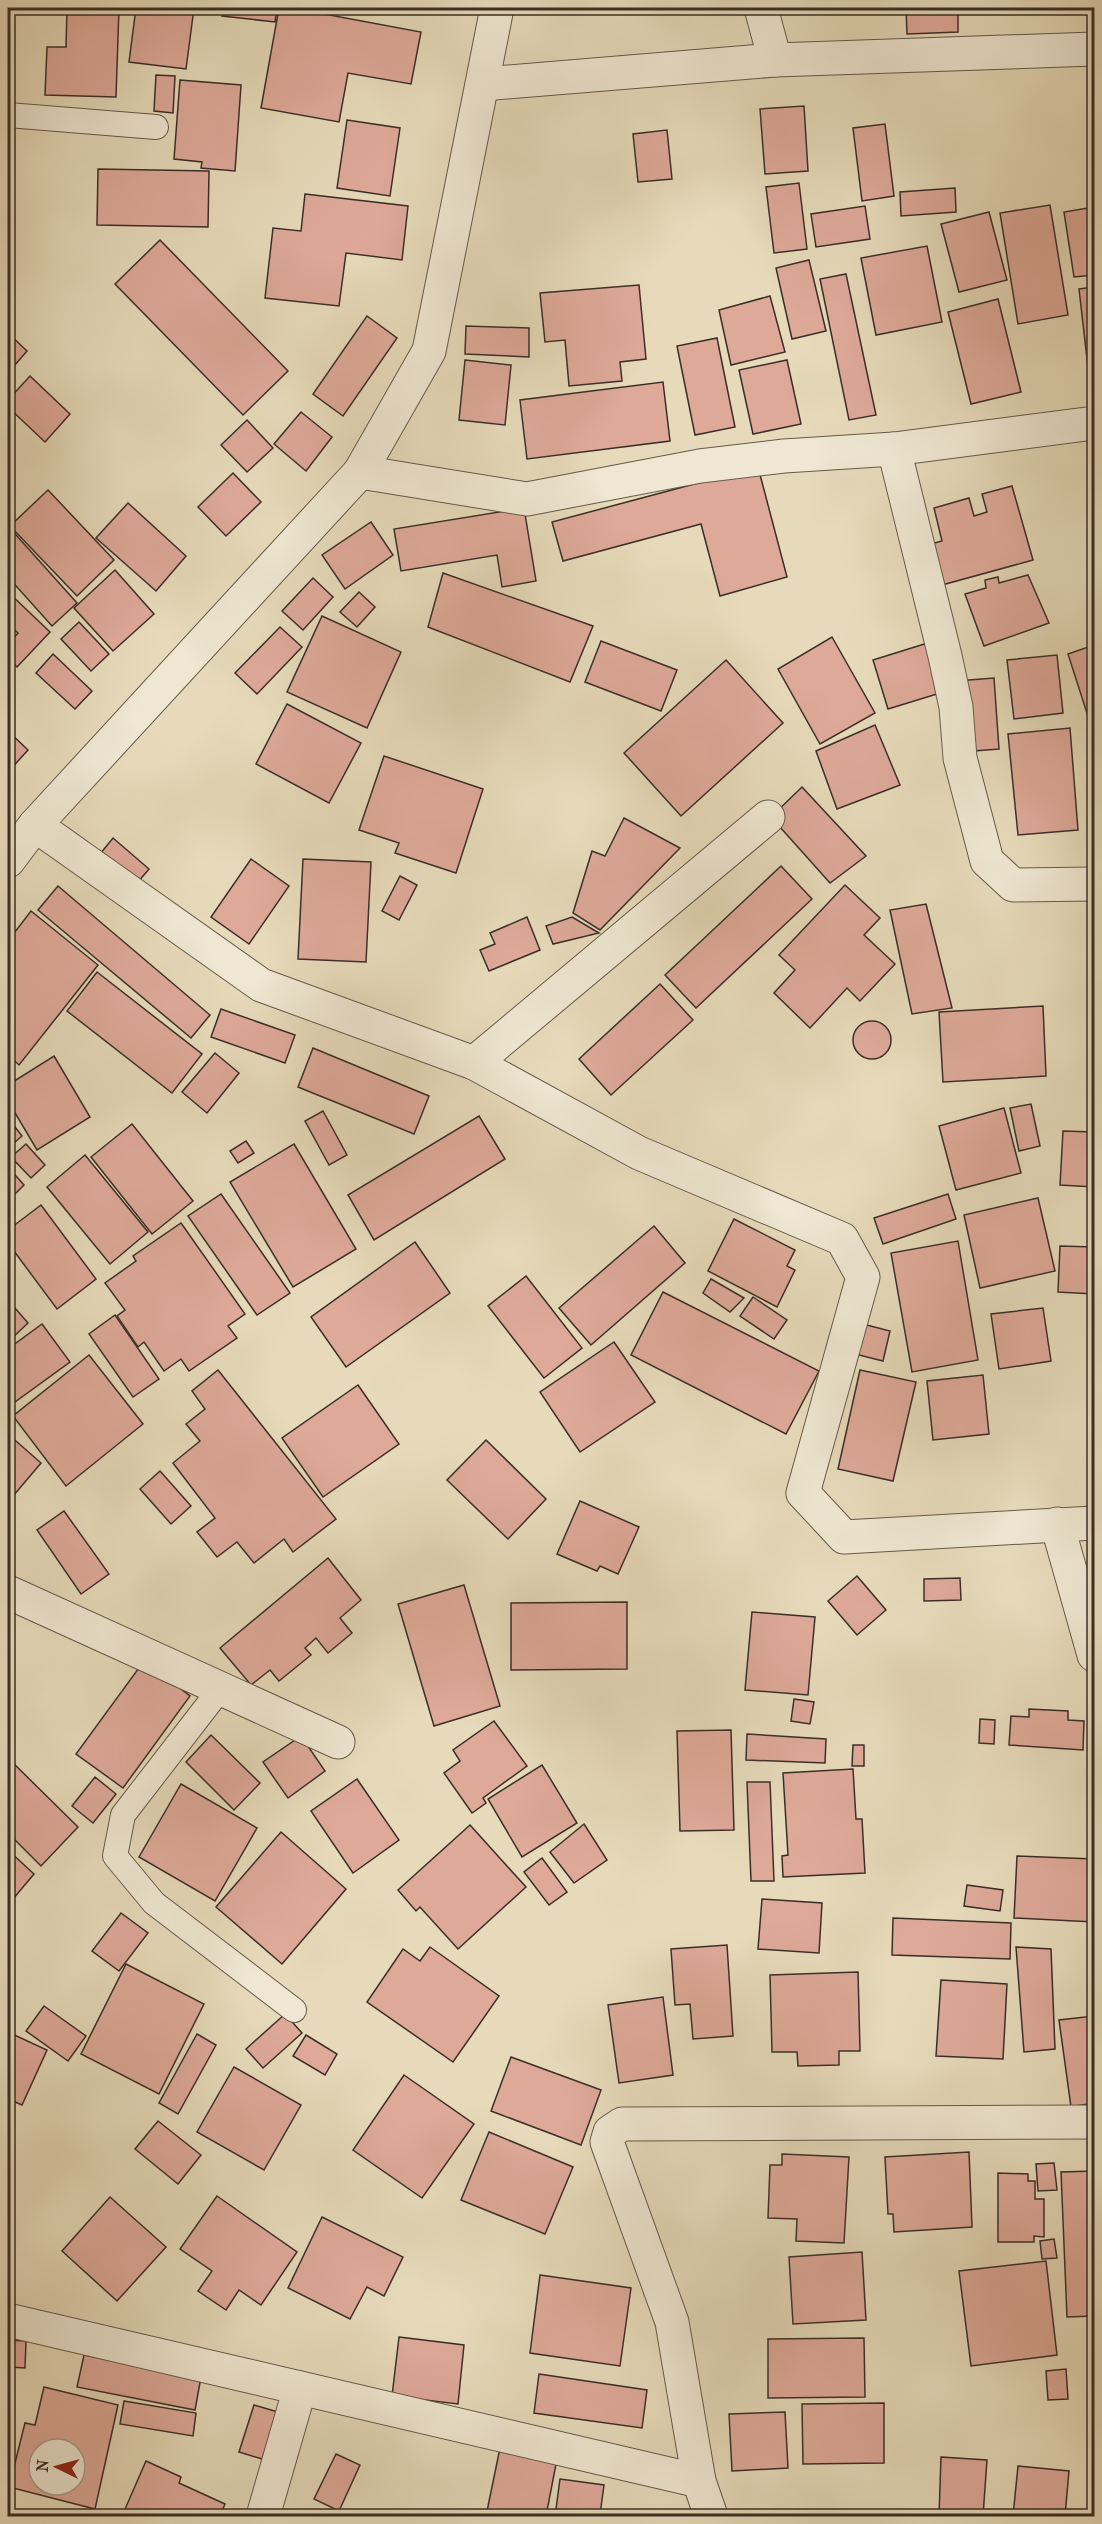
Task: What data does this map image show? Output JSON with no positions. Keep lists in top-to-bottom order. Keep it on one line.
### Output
{"north":"left"}
